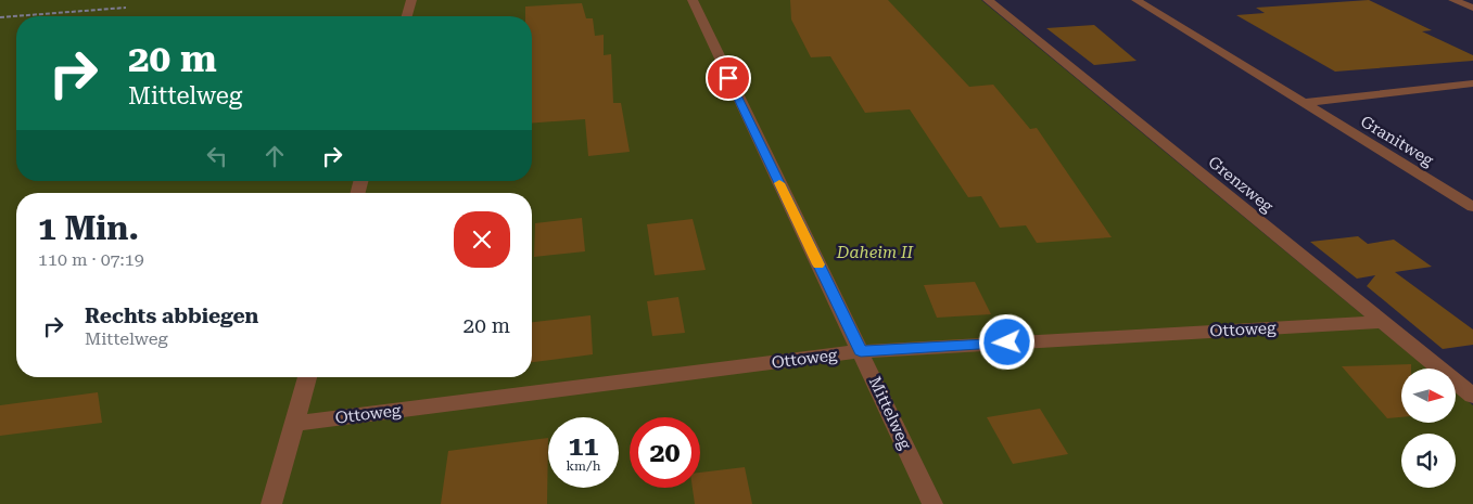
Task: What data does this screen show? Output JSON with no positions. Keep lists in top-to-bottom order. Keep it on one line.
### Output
{"streets":{"lane":["Granitweg","Grenzweg","Ottoweg","Mittelweg"]},"crossings":[["Grenzweg","Ottoweg"],["Ottoweg","Mittelweg"]],"parks":["Daheim II"],"north":"right","page":{"turn":["20 m","Mittelweg"],"heading":["1 Min.","110 m · 07:19"],"list":[{"name":"Rechts abbiegen","note":"Mittelweg","value":"20 m"}],"speed":"11 km/h","limit":"20"}}
